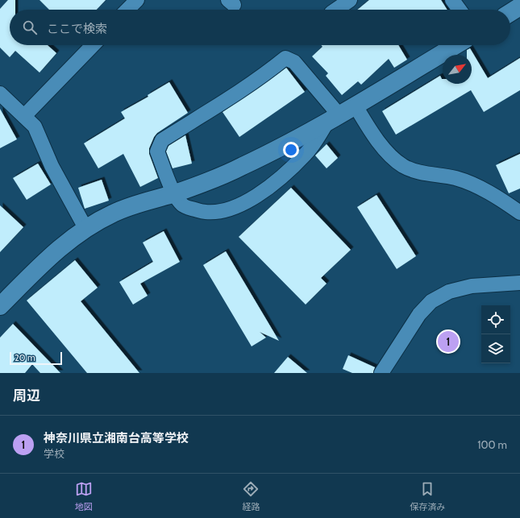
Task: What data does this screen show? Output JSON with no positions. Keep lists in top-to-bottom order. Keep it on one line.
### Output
{"scale_bar":"20 m","north":"top right","page":{"search":"ここで検索","pins":"1","scale":"20 m","heading":"周辺","list":[{"mark":"1","name":"神奈川県立湘南台高等学校","note":"学校","value":"100 m"}],"nav":["地図","経路","保存済み"]}}
